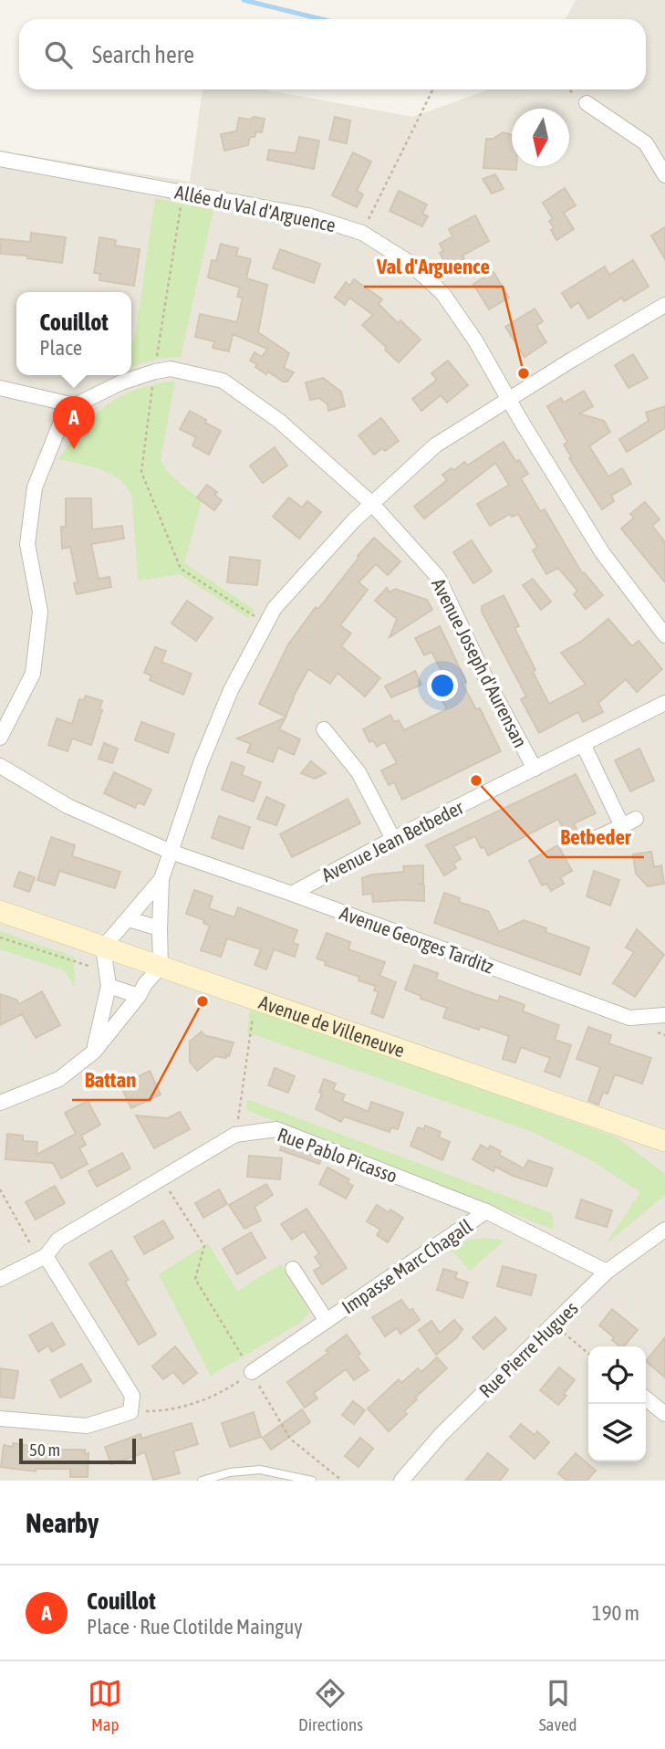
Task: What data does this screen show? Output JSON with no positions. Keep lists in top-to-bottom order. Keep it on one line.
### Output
{"streets":{"main road":["Avenue de Villeneuve"],"street":["Allée du Val d'Arguence","Avenue Joseph d'Aurensan","Avenue Jean Betbeder","Avenue Georges Tarditz","Rue Pablo Picasso","Impasse Marc Chagall","Rue Pierre Hugues"]},"crossings":[["Avenue Joseph d'Aurensan","Avenue Jean Betbeder"],["Avenue Jean Betbeder","Avenue Georges Tarditz"],["Rue Pablo Picasso","Impasse Marc Chagall"],["Rue Pablo Picasso","Rue Pierre Hugues"]],"places":["Val d'Arguence","Betbeder","Battan"],"scale_bar":"50 m","north":"bottom","page":{"search":"Search here","popup":["Couillot","Place"],"pins":"A","scale":"50 m","heading":"Nearby","list":[{"mark":"A","name":"Couillot","note":"Place · Rue Clotilde Mainguy","value":"190 m"}],"nav":["Map","Directions","Saved"]}}
